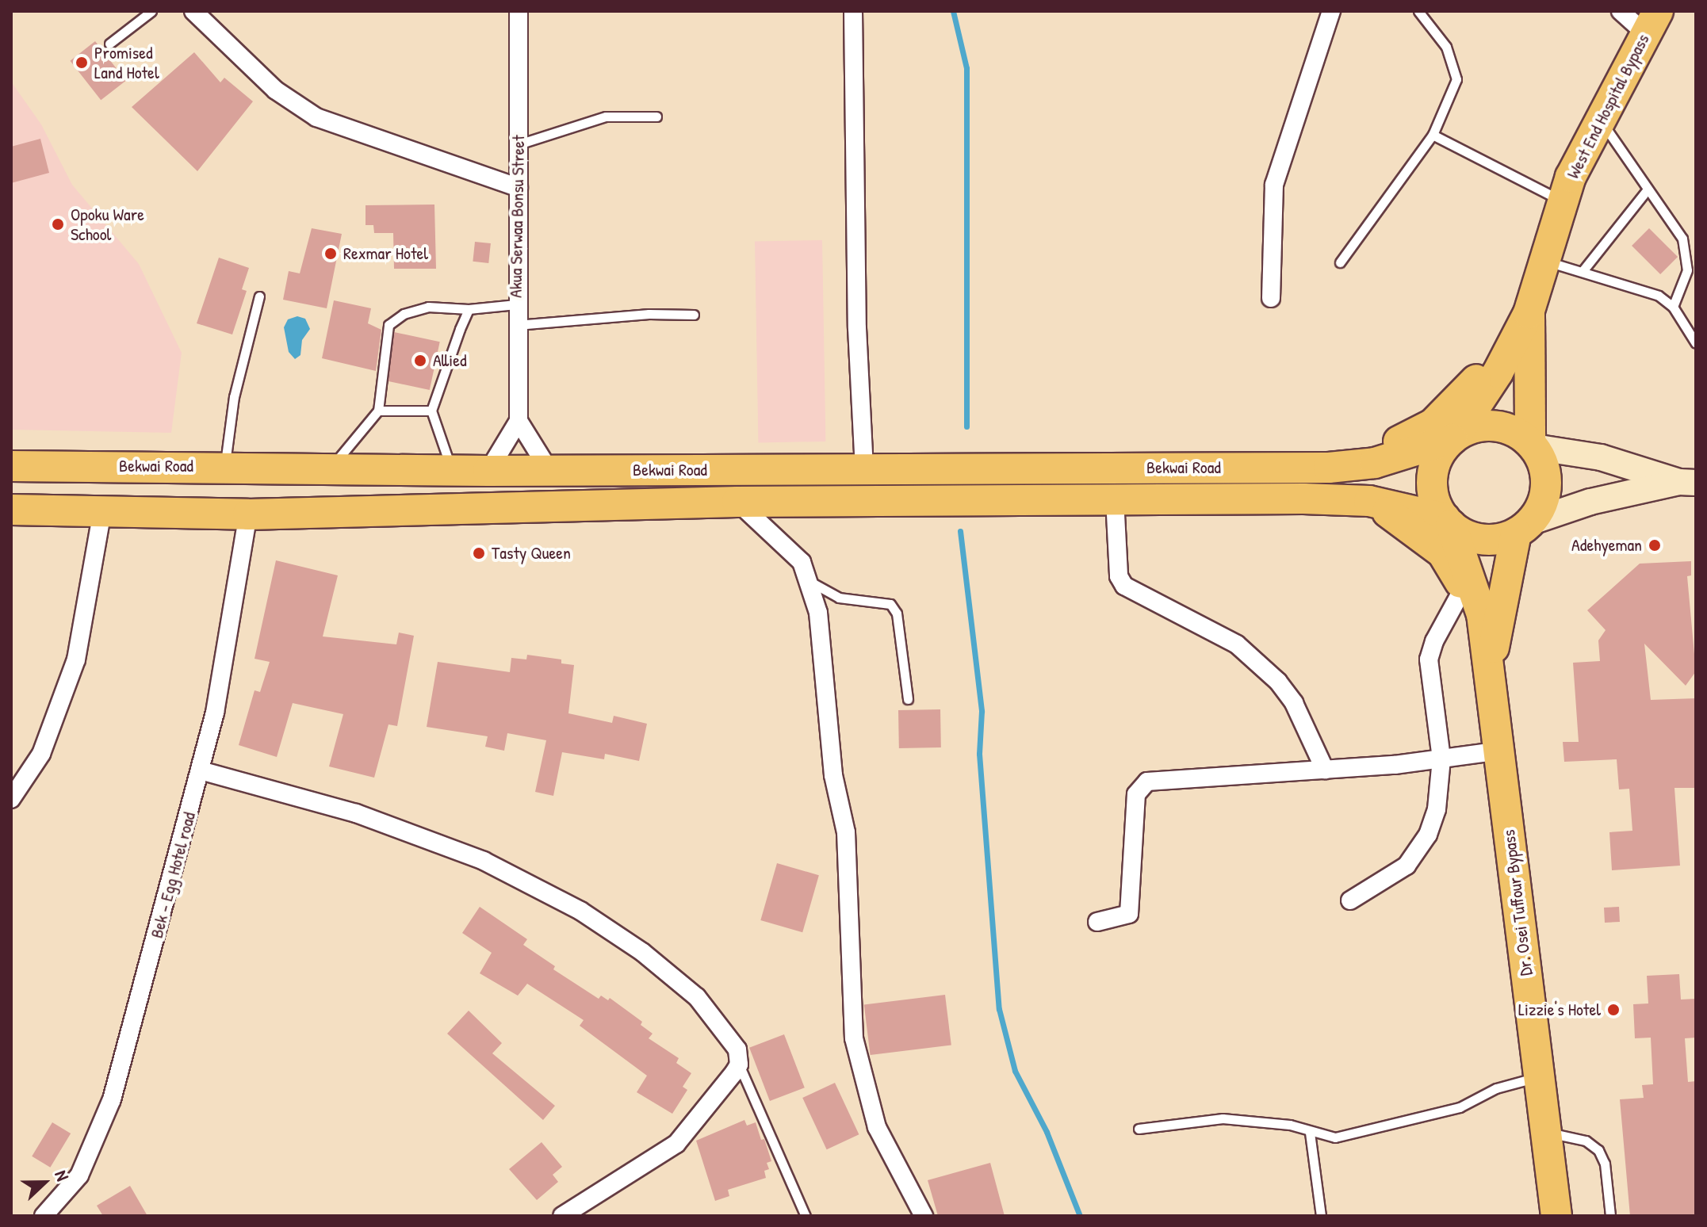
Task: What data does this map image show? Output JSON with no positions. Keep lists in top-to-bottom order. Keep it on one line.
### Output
{"streets":{"highway":["West End Hospital Bypass","Bekwai Road","Dr. Osei Tuffour Bypass"],"street":["Akua Serwaa Bonsu Street","Bek - Egg Hotel road"]},"crossings":[["West End Hospital Bypass","Bekwai Road"],["West End Hospital Bypass","Dr. Osei Tuffour Bypass"],["Bekwai Road","Bek - Egg Hotel road"],["Bekwai Road","Dr. Osei Tuffour Bypass"]],"places":["Promised Land Hotel","Opoku Ware School","Rexmar Hotel","Allied","Adehyeman","Tasty Queen","Lizzie's Hotel"],"north":"right"}
